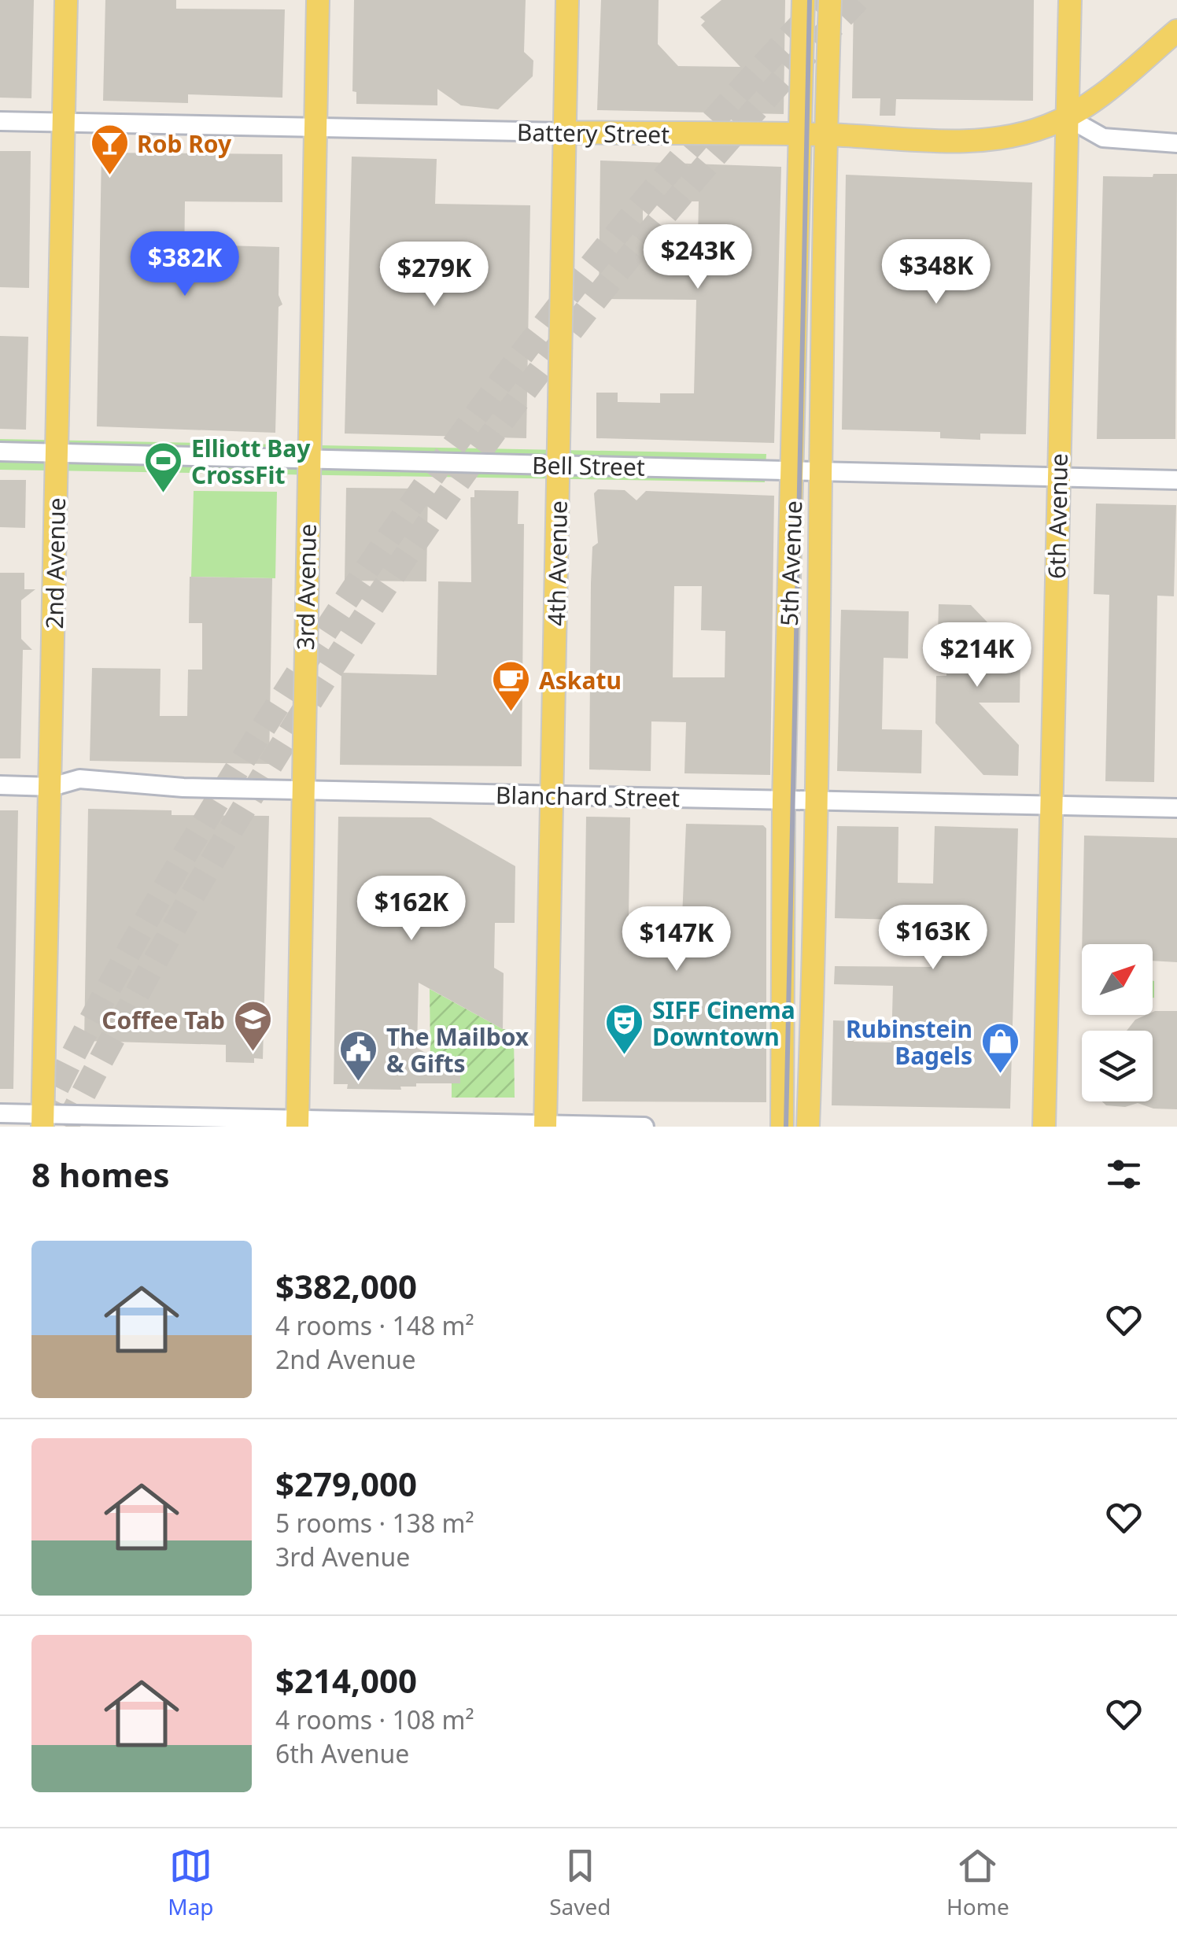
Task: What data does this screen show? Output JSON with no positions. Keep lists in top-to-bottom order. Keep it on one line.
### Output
{"streets":{"main road":["Battery Street","6th Avenue","2nd Avenue","4th Avenue","5th Avenue","3rd Avenue"],"street":["Bell Street","Blanchard Street"]},"crossings":[["Battery Street","6th Avenue"],["Battery Street","2nd Avenue"],["Battery Street","4th Avenue"],["Battery Street","5th Avenue"],["Battery Street","3rd Avenue"],["Bell Street","6th Avenue"],["Bell Street","2nd Avenue"],["Bell Street","4th Avenue"],["Bell Street","5th Avenue"],["Bell Street","3rd Avenue"],["6th Avenue","Blanchard Street"],["2nd Avenue","Blanchard Street"],["4th Avenue","Blanchard Street"],["5th Avenue","Blanchard Street"],["3rd Avenue","Blanchard Street"]],"places":{"bar":["Rob Roy"],"sports":["Elliott Bay CrossFit"],"cafe":["Askatu"],"school or university":["Coffee Tab"],"theatre":["SIFF Cinema Downtown"],"shop":["Rubinstein Bagels"],"public building":["The Mailbox & Gifts"]},"north":"top right","page":{"price":["$243K","$382K","$348K","$279K","$214K","$162K","$163K","$147K"],"heading":"8 homes","list":[{"name":"$382,000","note":"4 rooms · 148 m² · 2nd Avenue"},{"name":"$279,000","note":"5 rooms · 138 m² · 3rd Avenue"},{"name":"$214,000","note":"4 rooms · 108 m² · 6th Avenue"}],"tabs":["Map","Saved","Home"]}}
